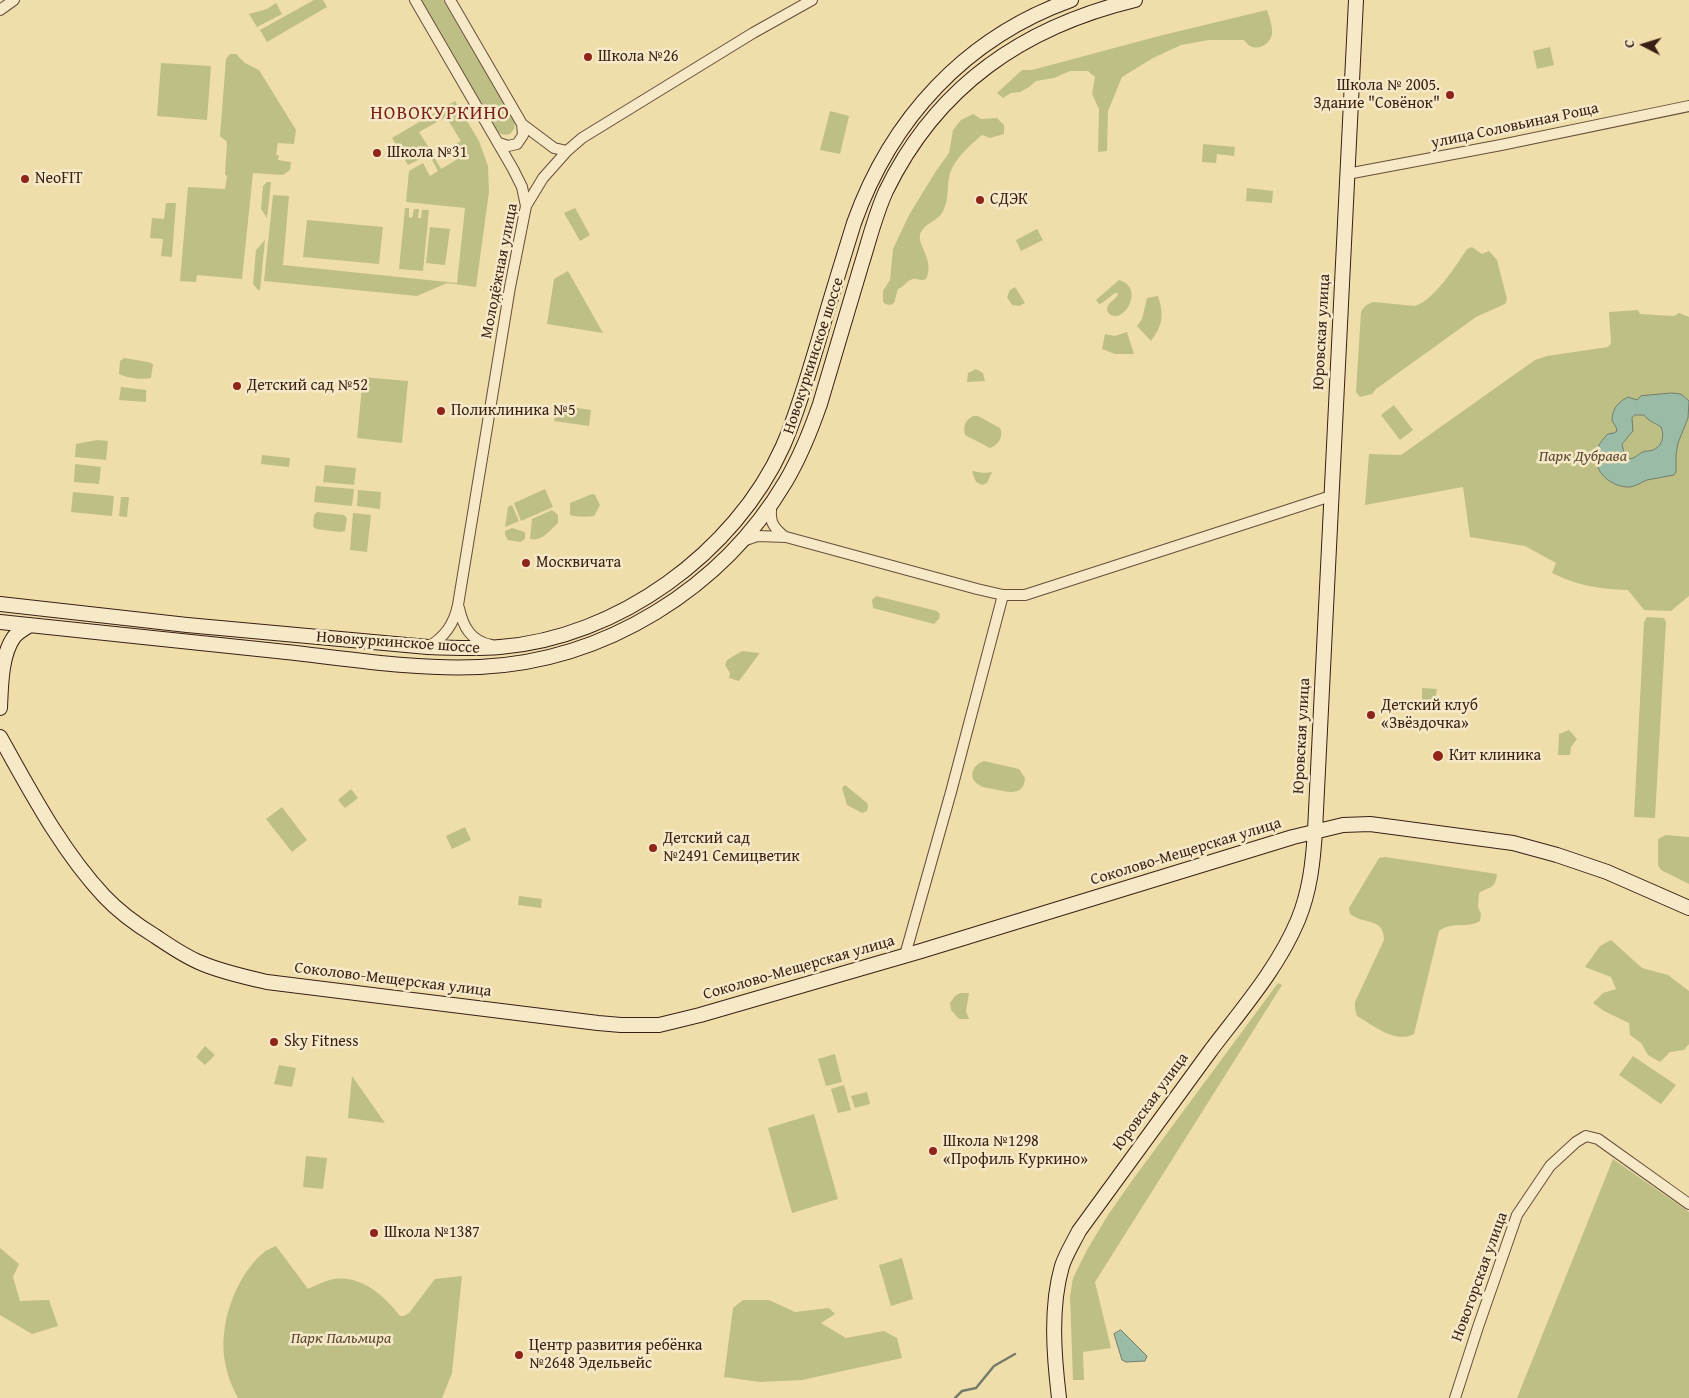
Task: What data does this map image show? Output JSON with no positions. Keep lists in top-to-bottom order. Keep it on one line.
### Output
{"streets":{"street":["улица Соловьиная Роща","Молодёжная улица","Юровская улица","Новокуркинское шоссе","Соколово-Мещерская улица","Новогорская улица"]},"crossings":[["улица Соловьиная Роща","Юровская улица"],["Молодёжная улица","Новокуркинское шоссе"],["Юровская улица","Соколово-Мещерская улица"]],"districts":["НОВОКУРКИНО"],"parks":["Парк Дубрава","Парк Пальмира"],"places":["Школа №26","Школа № 2005. Здание \"Совёнок\"","Школа №31","NeoFIT","СДЭК","Детский сад №52","Поликлиника №5","Москвичата","Детский клуб «Звёздочка»","Кит клиника","Детский сад №2491 Семицветик","Sky Fitness","Школа №1298 «Профиль Куркино»","Школа №1387","Центр развития ребёнка №2648 Эдельвейс"],"north":"left"}
